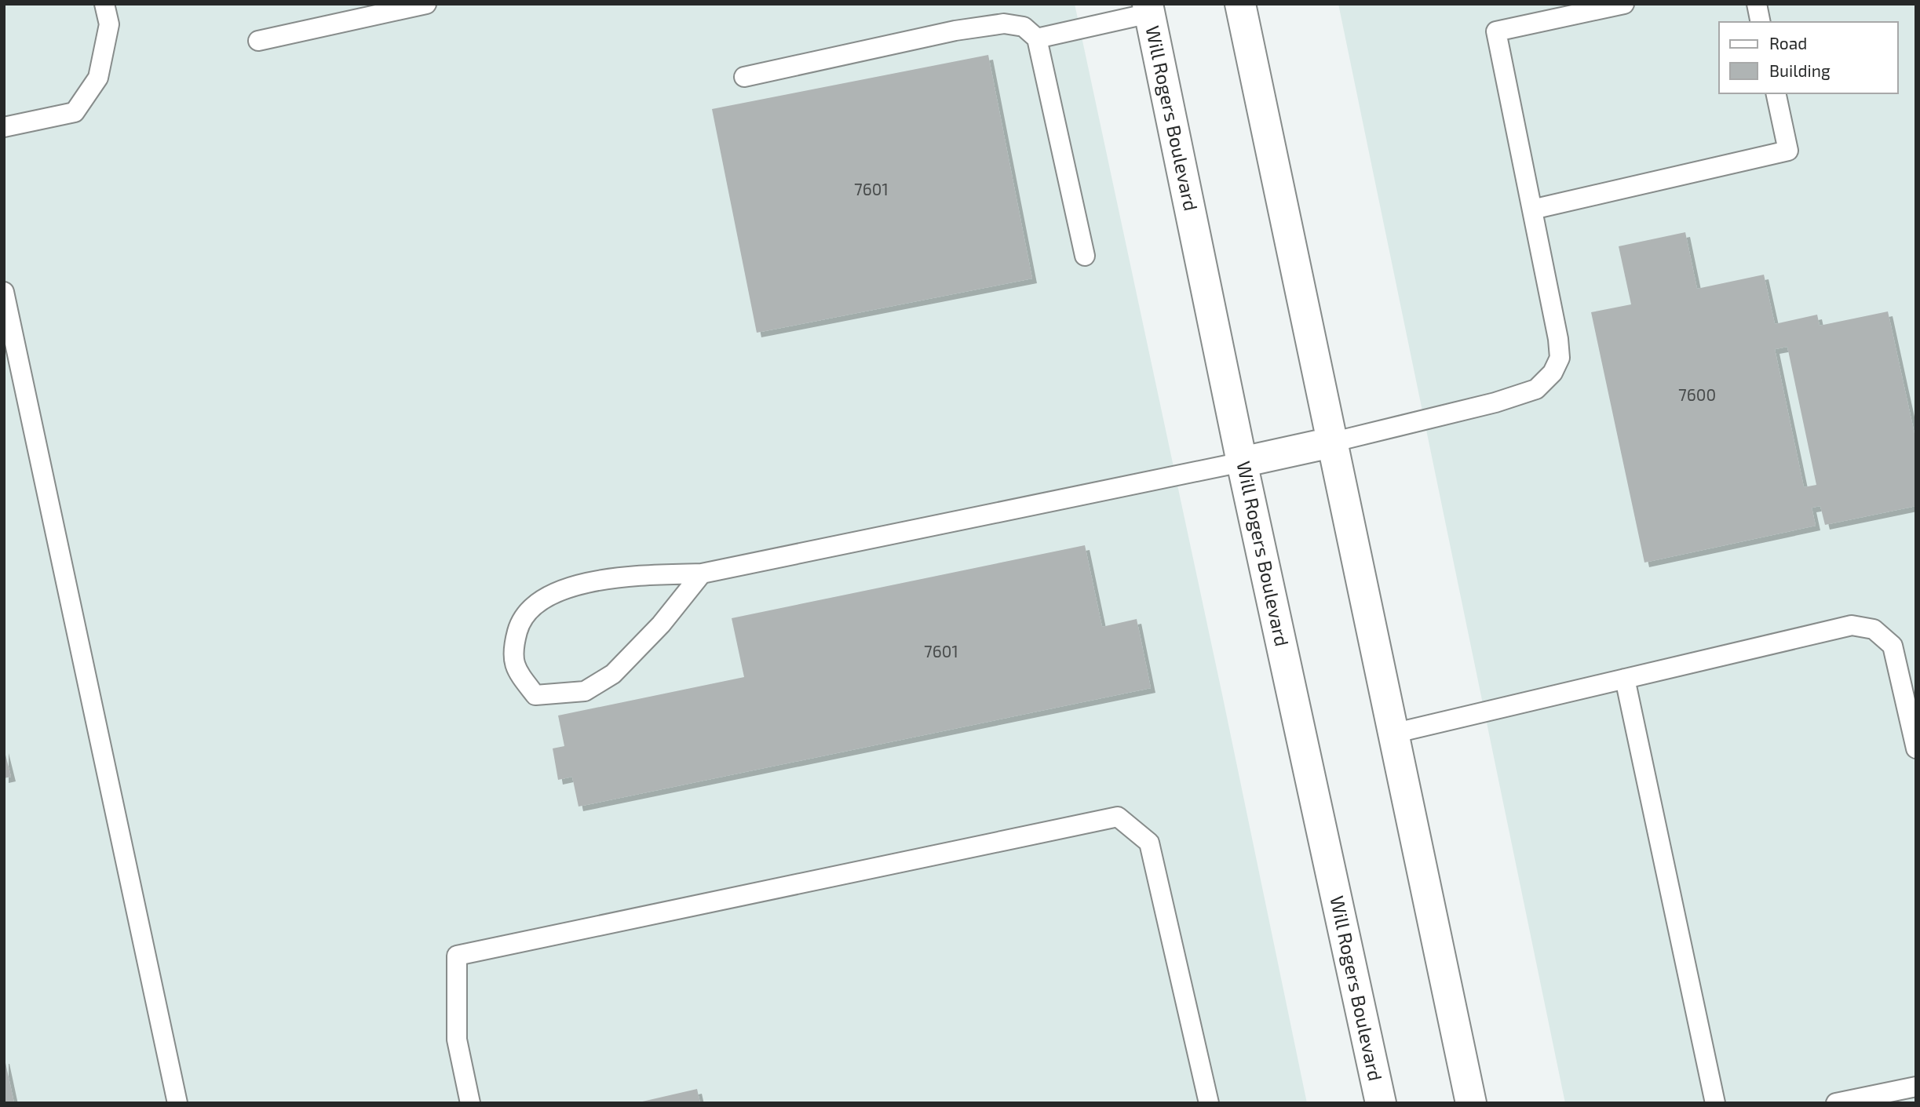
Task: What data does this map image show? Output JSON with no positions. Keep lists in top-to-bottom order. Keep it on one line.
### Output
{"streets":{"main road":["Will Rogers Boulevard"]},"house_numbers":["7601","7600","7601"],"legend":["Road","Building"]}
